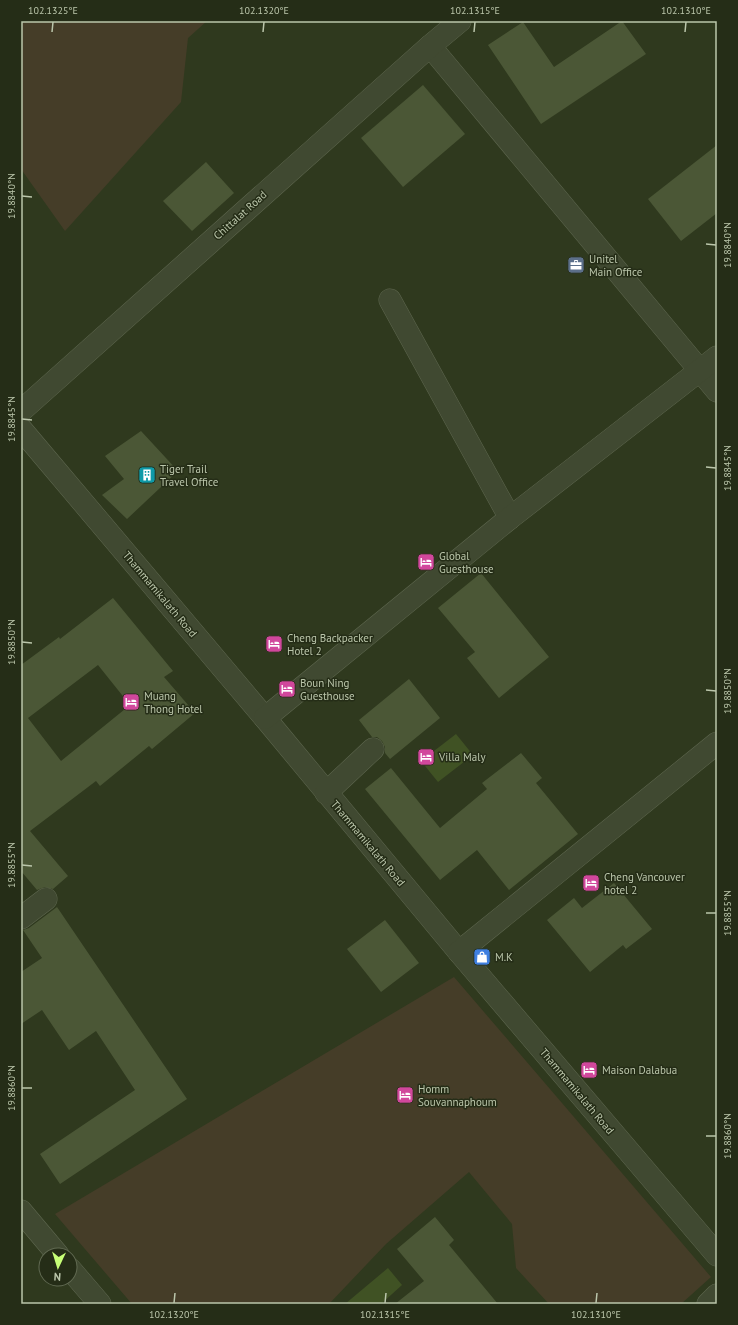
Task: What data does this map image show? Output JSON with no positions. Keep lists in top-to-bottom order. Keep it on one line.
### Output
{"streets":{"street":["Chittalat Road","Thammamikalath Road"]},"places":{"office":["Unitel Main Office"],"building":["Tiger Trail Travel Office"],"hotel":["Global Guesthouse","Cheng Backpacker Hotel 2","Boun Ning Guesthouse","Muang Thong Hotel","Villa Maly","Cheng Vancouver hotel 2","Maison Dalabua","Homm Souvannaphoum"],"shop":["M.K"]},"north":"bottom","coordinates":["102.1325°E","102.1320°E","102.1315°E","102.1310°E","19.8840°N","19.8845°N","19.8850°N","19.8855°N","19.8860°N"]}
